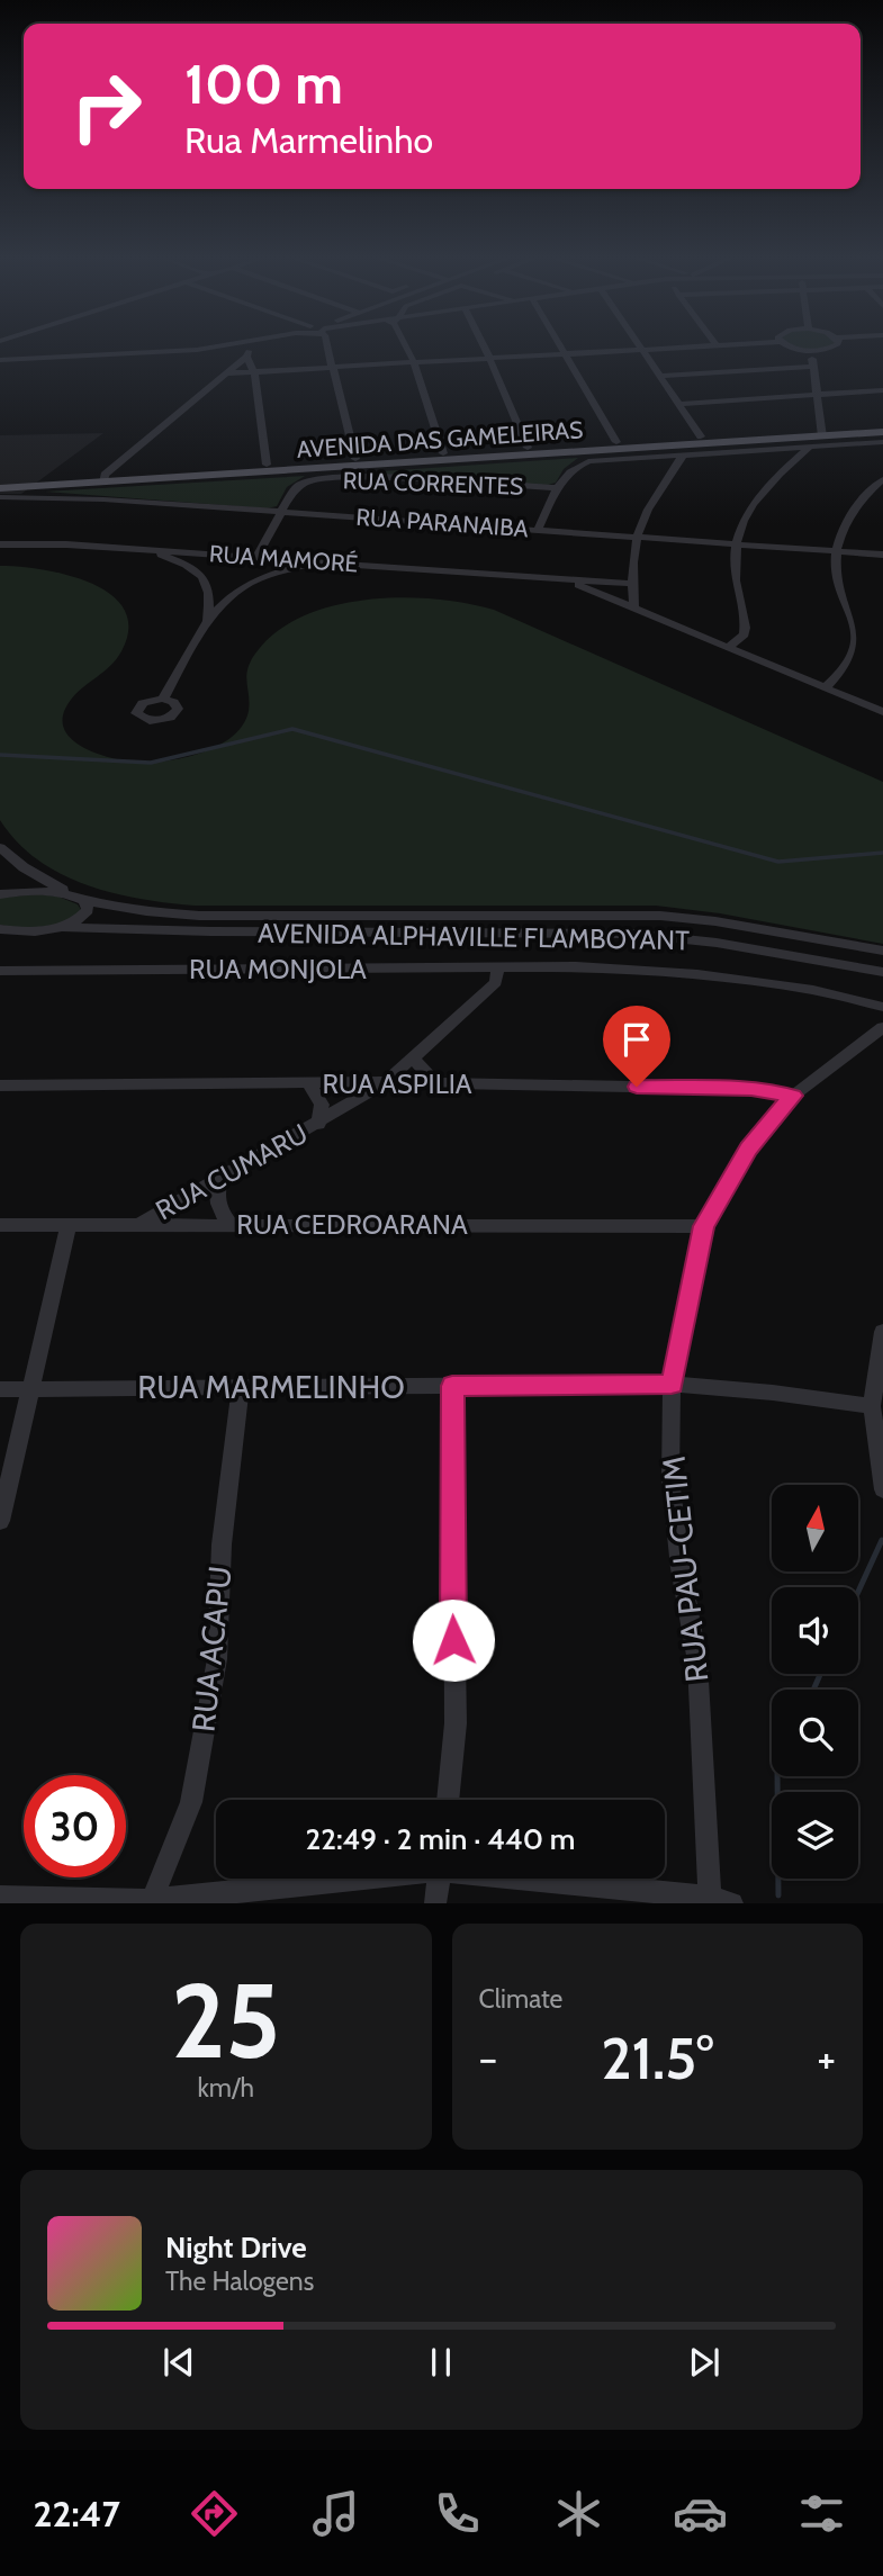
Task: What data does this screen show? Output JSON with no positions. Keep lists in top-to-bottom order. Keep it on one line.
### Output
{"streets":{"main road":["AVENIDA DAS GAMELEIRAS"],"street":["RUA CORRENTES","RUA PARANAIBA","RUA MAMORÉ","AVENIDA ALPHAVILLE FLAMBOYANT","RUA MONJOLA","RUA ASPILIA","RUA CUMARU","RUA CEDROARANA","RUA MARMELINHO","RUA PAU-CETIM","RUA ACAPU"]},"crossings":[["RUA CORRENTES","RUA PARANAIBA"],["RUA CORRENTES","RUA MAMORÉ"],["RUA MONJOLA","RUA CUMARU"],["RUA ASPILIA","RUA CUMARU"],["RUA ASPILIA","RUA PAU-CETIM"],["RUA CUMARU","RUA CEDROARANA"],["RUA CEDROARANA","RUA PAU-CETIM"],["RUA MARMELINHO","RUA PAU-CETIM"],["RUA MARMELINHO","RUA ACAPU"]],"north":"top","page":{"turn":["100 m","Rua Marmelinho"],"limit":"30","trip":"22:49 · 2 min · 440 m","tile":[["25","km/h"],"Climate"],"heat":["−","21.5°","+"],"song":["Night Drive","The Halogens"],"tabs":"22:47"}}
